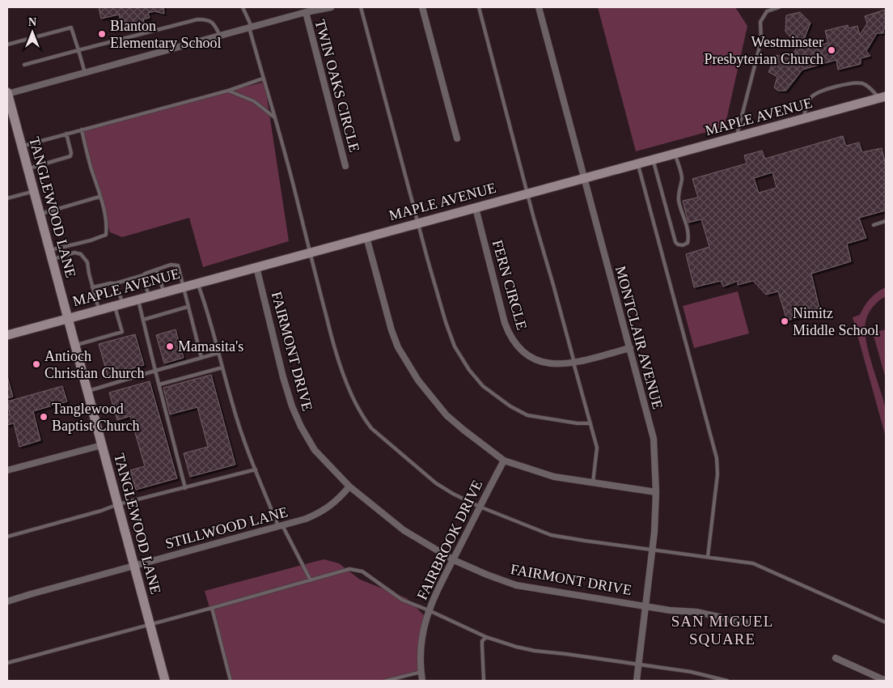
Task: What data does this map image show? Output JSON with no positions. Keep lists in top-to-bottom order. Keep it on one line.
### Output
{"streets":{"main road":["MAPLE AVENUE","TANGLEWOOD LANE"],"street":["TWIN OAKS CIRCLE","FERN CIRCLE","MONTCLAIR AVENUE","FAIRMONT DRIVE","STILLWOOD LANE","FAIRBROOK DRIVE"]},"crossings":[["MAPLE AVENUE","TANGLEWOOD LANE"],["MAPLE AVENUE","FERN CIRCLE"],["MAPLE AVENUE","MONTCLAIR AVENUE"],["MAPLE AVENUE","FAIRMONT DRIVE"],["TANGLEWOOD LANE","STILLWOOD LANE"],["FERN CIRCLE","MONTCLAIR AVENUE"],["MONTCLAIR AVENUE","FAIRMONT DRIVE"],["FAIRMONT DRIVE","STILLWOOD LANE"],["FAIRMONT DRIVE","FAIRBROOK DRIVE"]],"districts":["SAN MIGUEL SQUARE"],"places":["Blanton Elementary School","Westminster Presbyterian Church","Nimitz Middle School","Mamasita's","Antioch Christian Church","Tanglewood Baptist Church"],"north":"top"}
